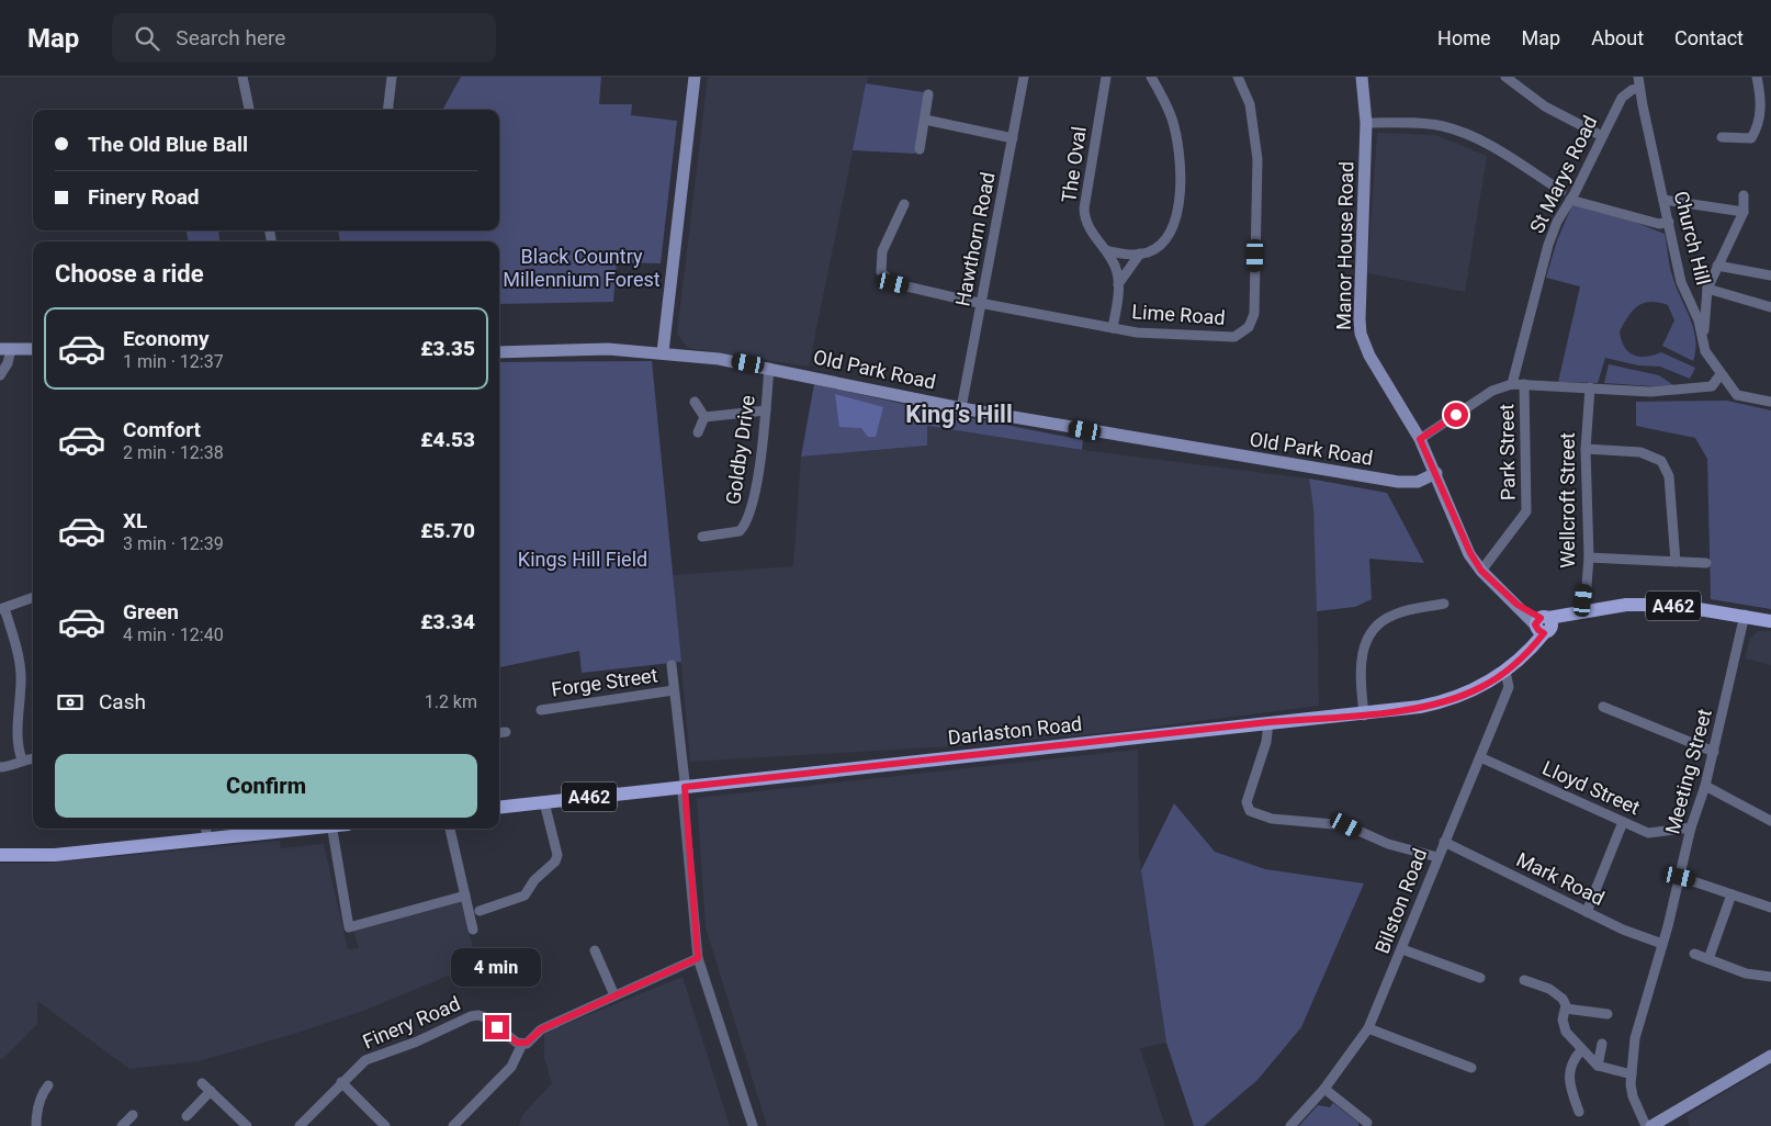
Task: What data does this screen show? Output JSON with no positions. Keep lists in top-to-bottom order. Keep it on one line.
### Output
{"streets":{"main road":["A462","Darlaston Road"],"street":["The Oval","St Marys Road","Church Hill","Hawthorn Road","Manor House Road","Lime Road","Old Park Road","Goldby Drive","Park Street","Wellcroft Street","Forge Street","Meeting Street","Lloyd Street","Mark Road","Bilston Road","Finery Road"]},"crossings":[["The Oval","Lime Road"],["St Marys Road","Church Hill"],["Hawthorn Road","Lime Road"],["Hawthorn Road","Old Park Road"],["Manor House Road","Old Park Road"],["Manor House Road","Park Street"],["Manor House Road","Darlaston Road"],["Old Park Road","Goldby Drive"],["Wellcroft Street","A462"],["Wellcroft Street","Darlaston Road"],["A462","Darlaston Road"],["A462","Meeting Street"],["Forge Street","Darlaston Road"],["Darlaston Road","Bilston Road"],["Meeting Street","Lloyd Street"],["Meeting Street","Mark Road"],["Lloyd Street","Bilston Road"],["Mark Road","Bilston Road"]],"districts":["King’s Hill"],"parks":["Black Country Millennium Forest","Kings Hill Field"],"page":{"header":"Map","search":"Search here","nav":["Home","Map","About","Contact"],"banner":["The Old Blue Ball","Finery Road"],"heading":"Choose a ride","list":[{"name":"Economy","note":"1 min · 12:37","value":"£3.35"},{"name":"Comfort","note":"2 min · 12:38","value":"£4.53"},{"name":"XL","note":"3 min · 12:39","value":"£5.70"},{"name":"Green","note":"4 min · 12:40","value":"£3.34"}],"pay":["Cash","1.2 km"],"buttons":"Confirm","bubble":"4 min"}}
